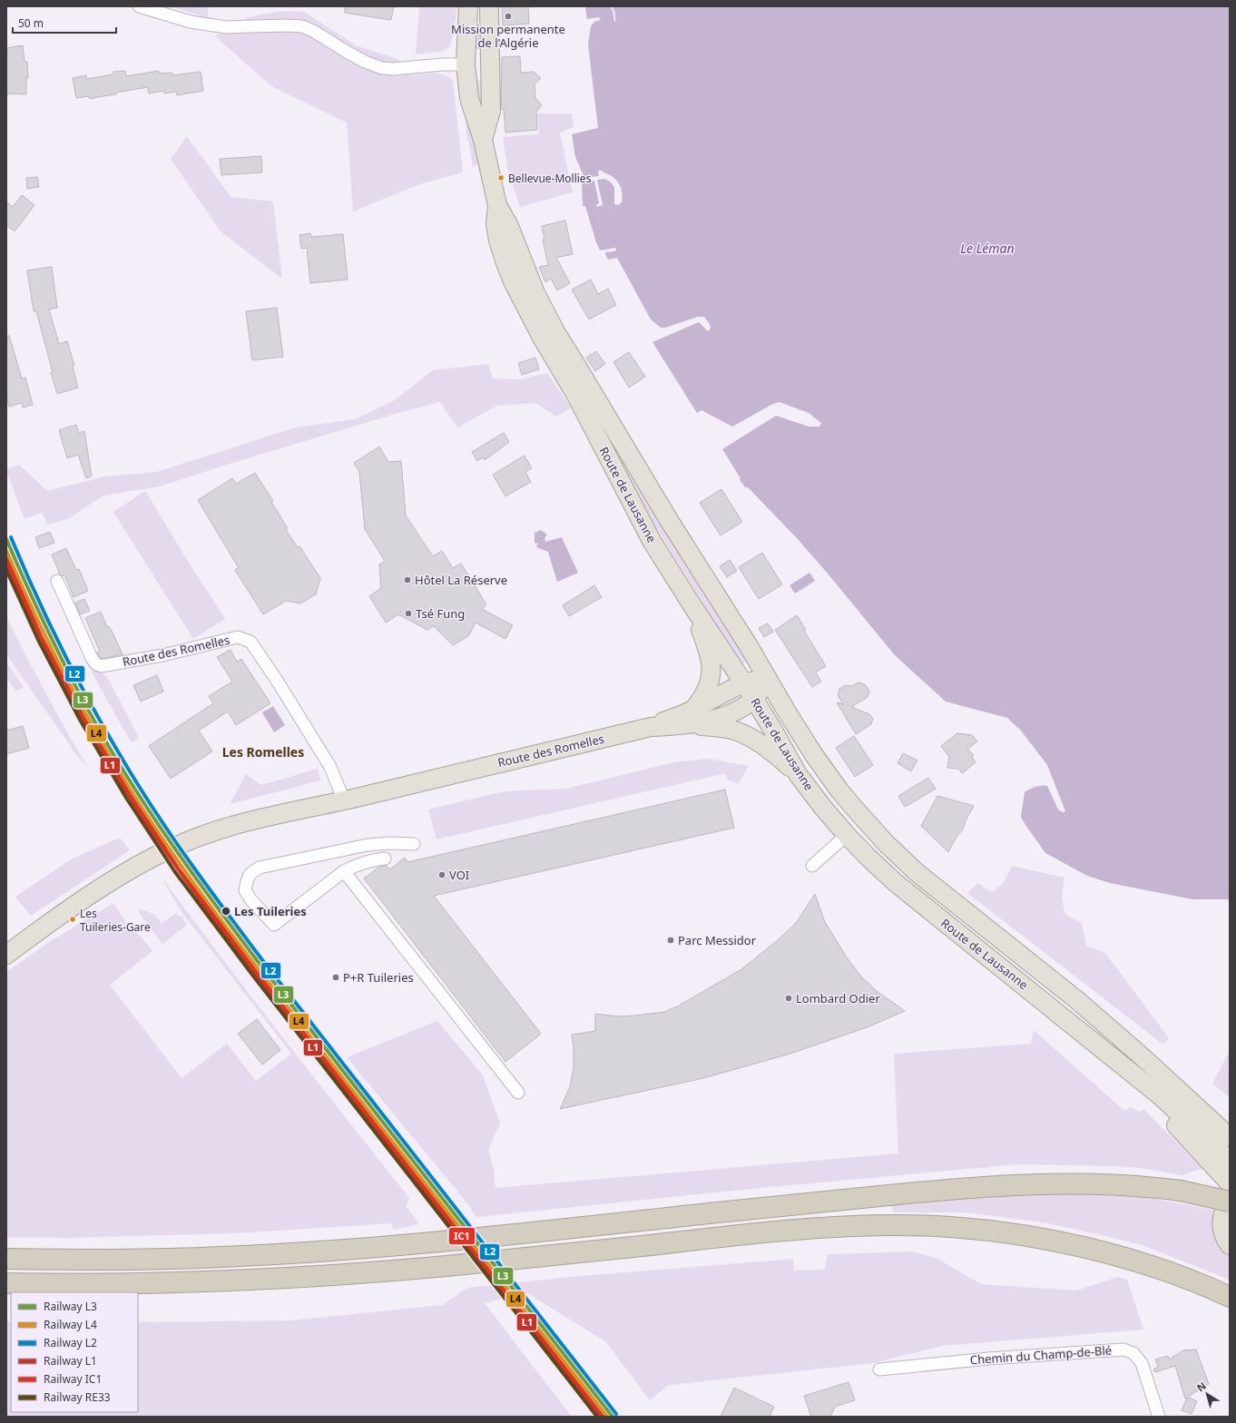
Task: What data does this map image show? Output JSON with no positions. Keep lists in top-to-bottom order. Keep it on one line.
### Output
{"streets":{"main road":["Route de Lausanne","Route des Romelles"],"street":["Chemin du Champ-de-Blé"]},"districts":["Les Romelles"],"water":["Le Léman"],"places":["Mission permanente de l'Algérie","Bellevue-Mollies","Hôtel La Réserve","Tsé Fung","VOI","Les Tuileries","Les Tuileries-Gare","Parc Messidor","P+R Tuileries","Lombard Odier"],"lines":["rail line L2","rail line L3","rail line L4","rail line IC1","rail line L1","rail line RE33"],"legend":["Railway L3","Railway L4","Railway L2","Railway L1","Railway IC1","Railway RE33"],"scale_bar":"50 m","north":"top left"}
